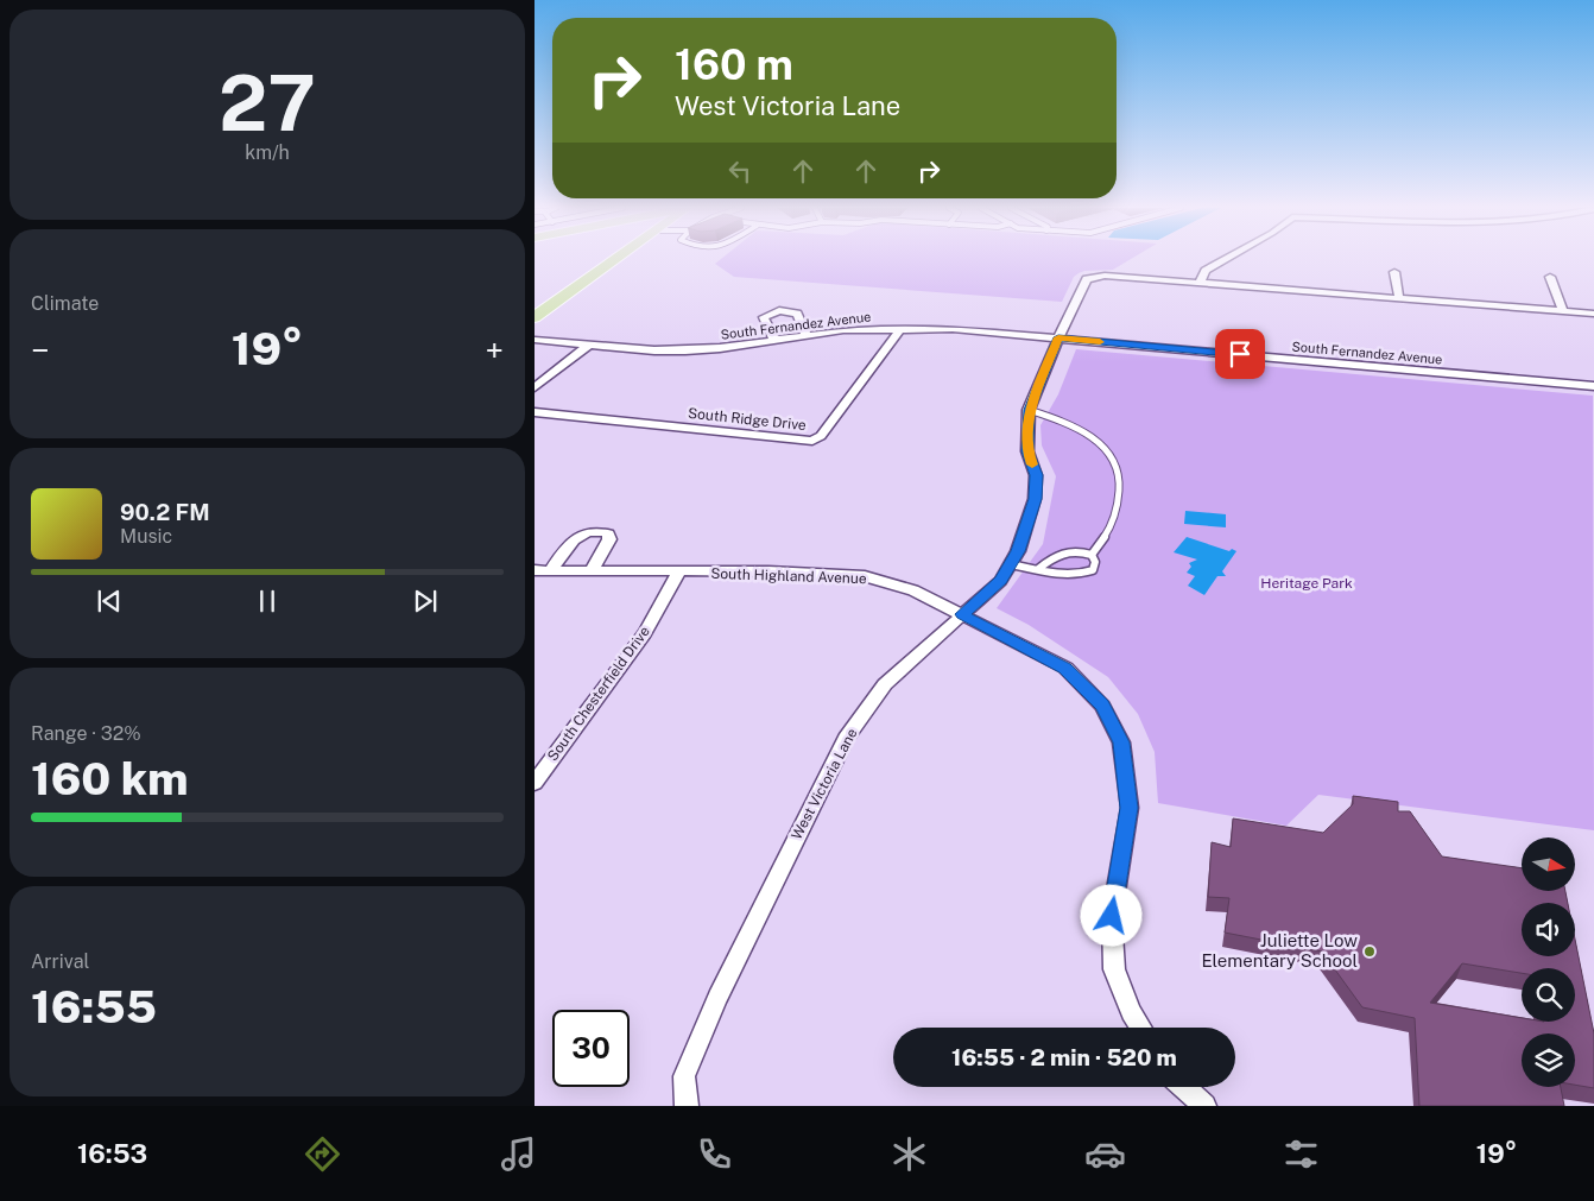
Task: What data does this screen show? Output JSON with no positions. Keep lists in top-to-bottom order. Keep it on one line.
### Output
{"streets":{"street":["South Fernandez Avenue","South Ridge Drive","South Highland Avenue","South Chesterfield Drive","West Victoria Lane"]},"crossings":[["South Fernandez Avenue","South Ridge Drive"],["South Fernandez Avenue","West Victoria Lane"],["South Highland Avenue","South Chesterfield Drive"],["South Highland Avenue","West Victoria Lane"]],"parks":["Heritage Park"],"places":["Juliette Low Elementary School"],"north":"right","page":{"tile":[["27","km/h"],"Climate",["Range · 32%","160 km"],["Arrival","16:55"]],"turn":["160 m","West Victoria Lane"],"heat":["−","19°","+"],"song":["90.2 FM","Music"],"limit":"30","trip":"16:55 · 2 min · 520 m","tabs":["16:53","19°"]}}
